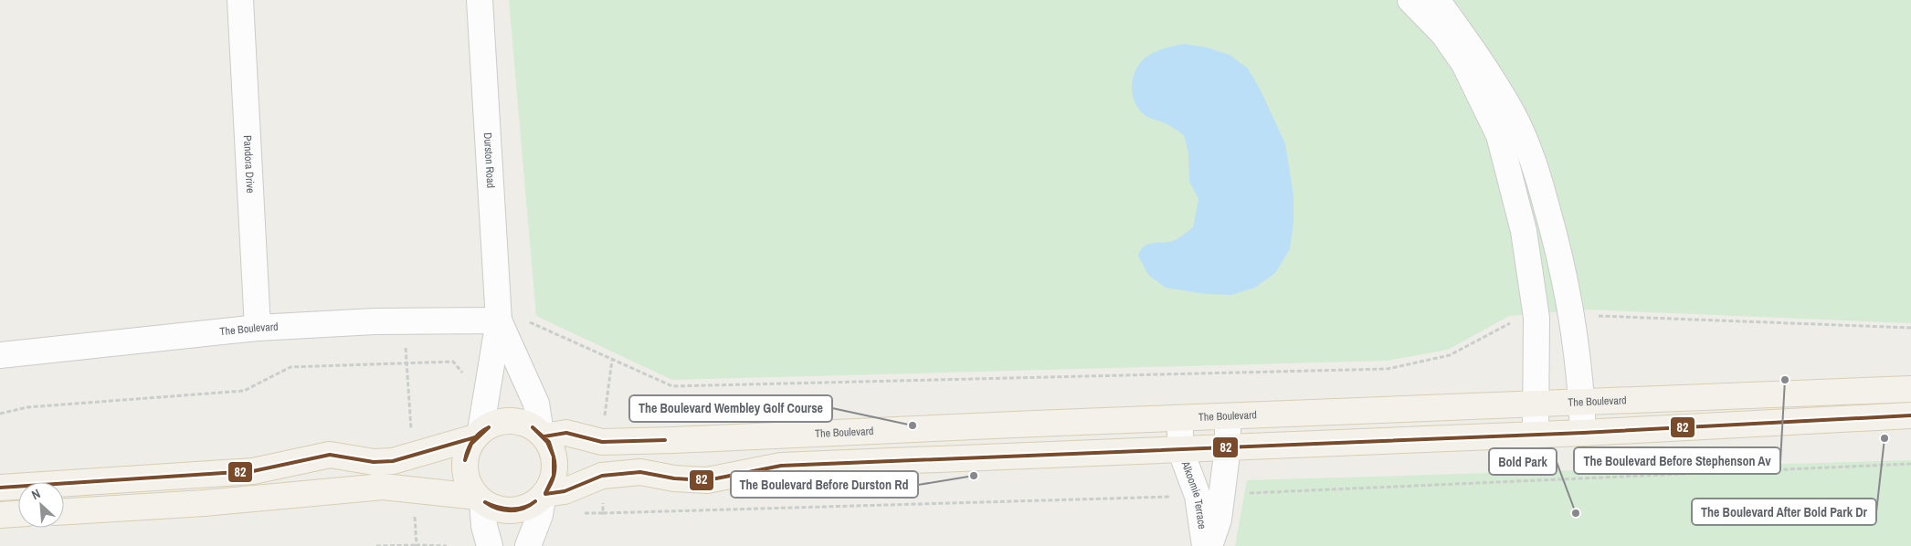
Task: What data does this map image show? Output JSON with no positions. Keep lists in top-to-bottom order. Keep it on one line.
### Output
{"streets":{"main road":["The Boulevard"],"street":["Durston Road","Pandora Drive","Alkoomie Terrace"]},"crossings":[["Durston Road","The Boulevard"],["Pandora Drive","The Boulevard"],["The Boulevard","Alkoomie Terrace"]],"places":["The Boulevard Before Stephenson Av","The Boulevard Wembley Golf Course","The Boulevard After Bold Park Dr","The Boulevard Before Durston Rd","Bold Park"],"lines":["transit line 82"],"north":"top left"}
